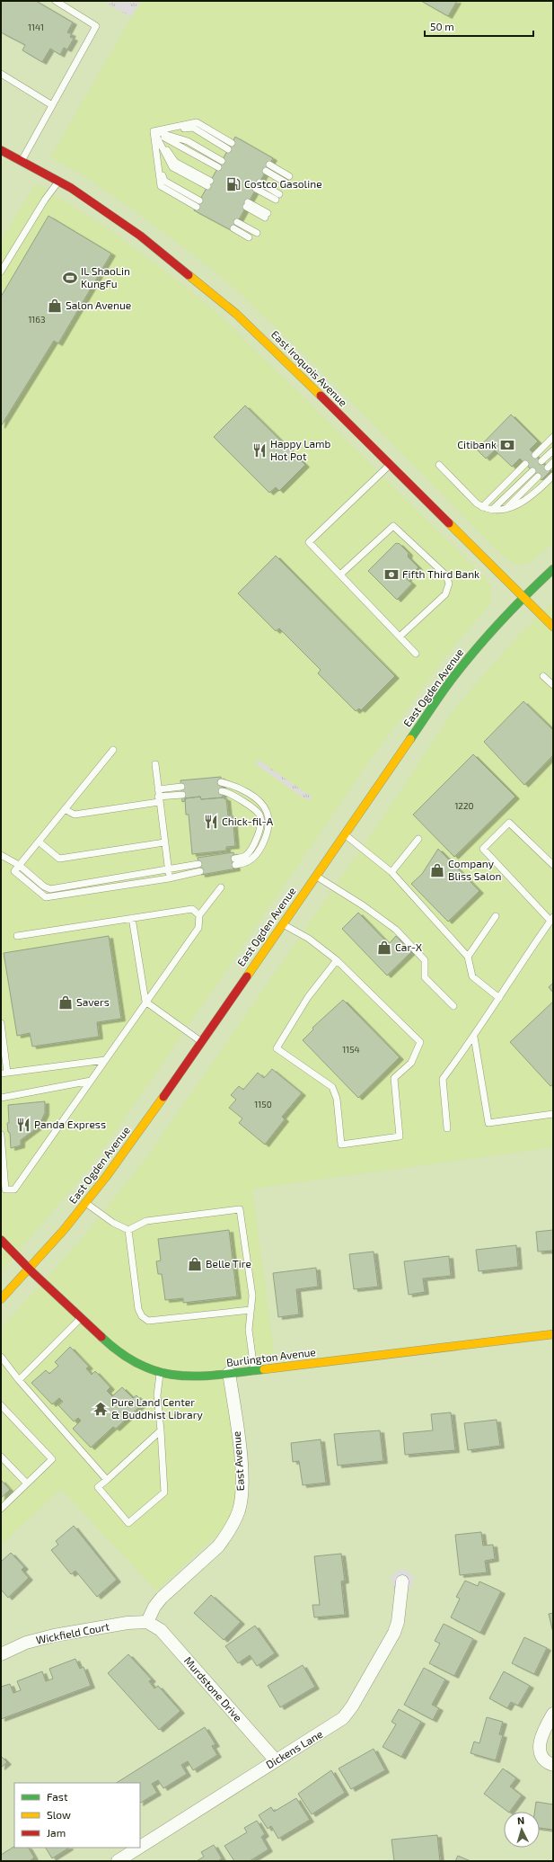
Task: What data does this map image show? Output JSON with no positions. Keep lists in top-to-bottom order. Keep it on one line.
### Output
{"streets":{"street":["East Iroquois Avenue","East Ogden Avenue","Burlington Avenue","East Avenue","Wickfield Court","Murdstone Drive","Dickens Lane"]},"crossings":[["East Iroquois Avenue","East Ogden Avenue"],["East Ogden Avenue","Burlington Avenue"],["Burlington Avenue","East Avenue"],["East Avenue","Wickfield Court"],["East Avenue","Murdstone Drive"],["Wickfield Court","Murdstone Drive"],["Murdstone Drive","Dickens Lane"]],"places":{"fuel station":["Costco Gasoline"],"sports":["IL ShaoLin KungFu"],"shop":["Salon Avenue","Company Bliss Salon","Car-X","Savers","Belle Tire"],"bank":["Citibank","Fifth Third Bank"],"restaurant":["Happy Lamb Hot Pot","Chick-fil-A","Panda Express"],"temple":["Pure Land Center & Buddhist Library"]},"house_numbers":["1141","1163","1220","1154","1150"],"legend":["Fast","Slow","Jam"],"scale_bar":"50 m","north":"top"}
